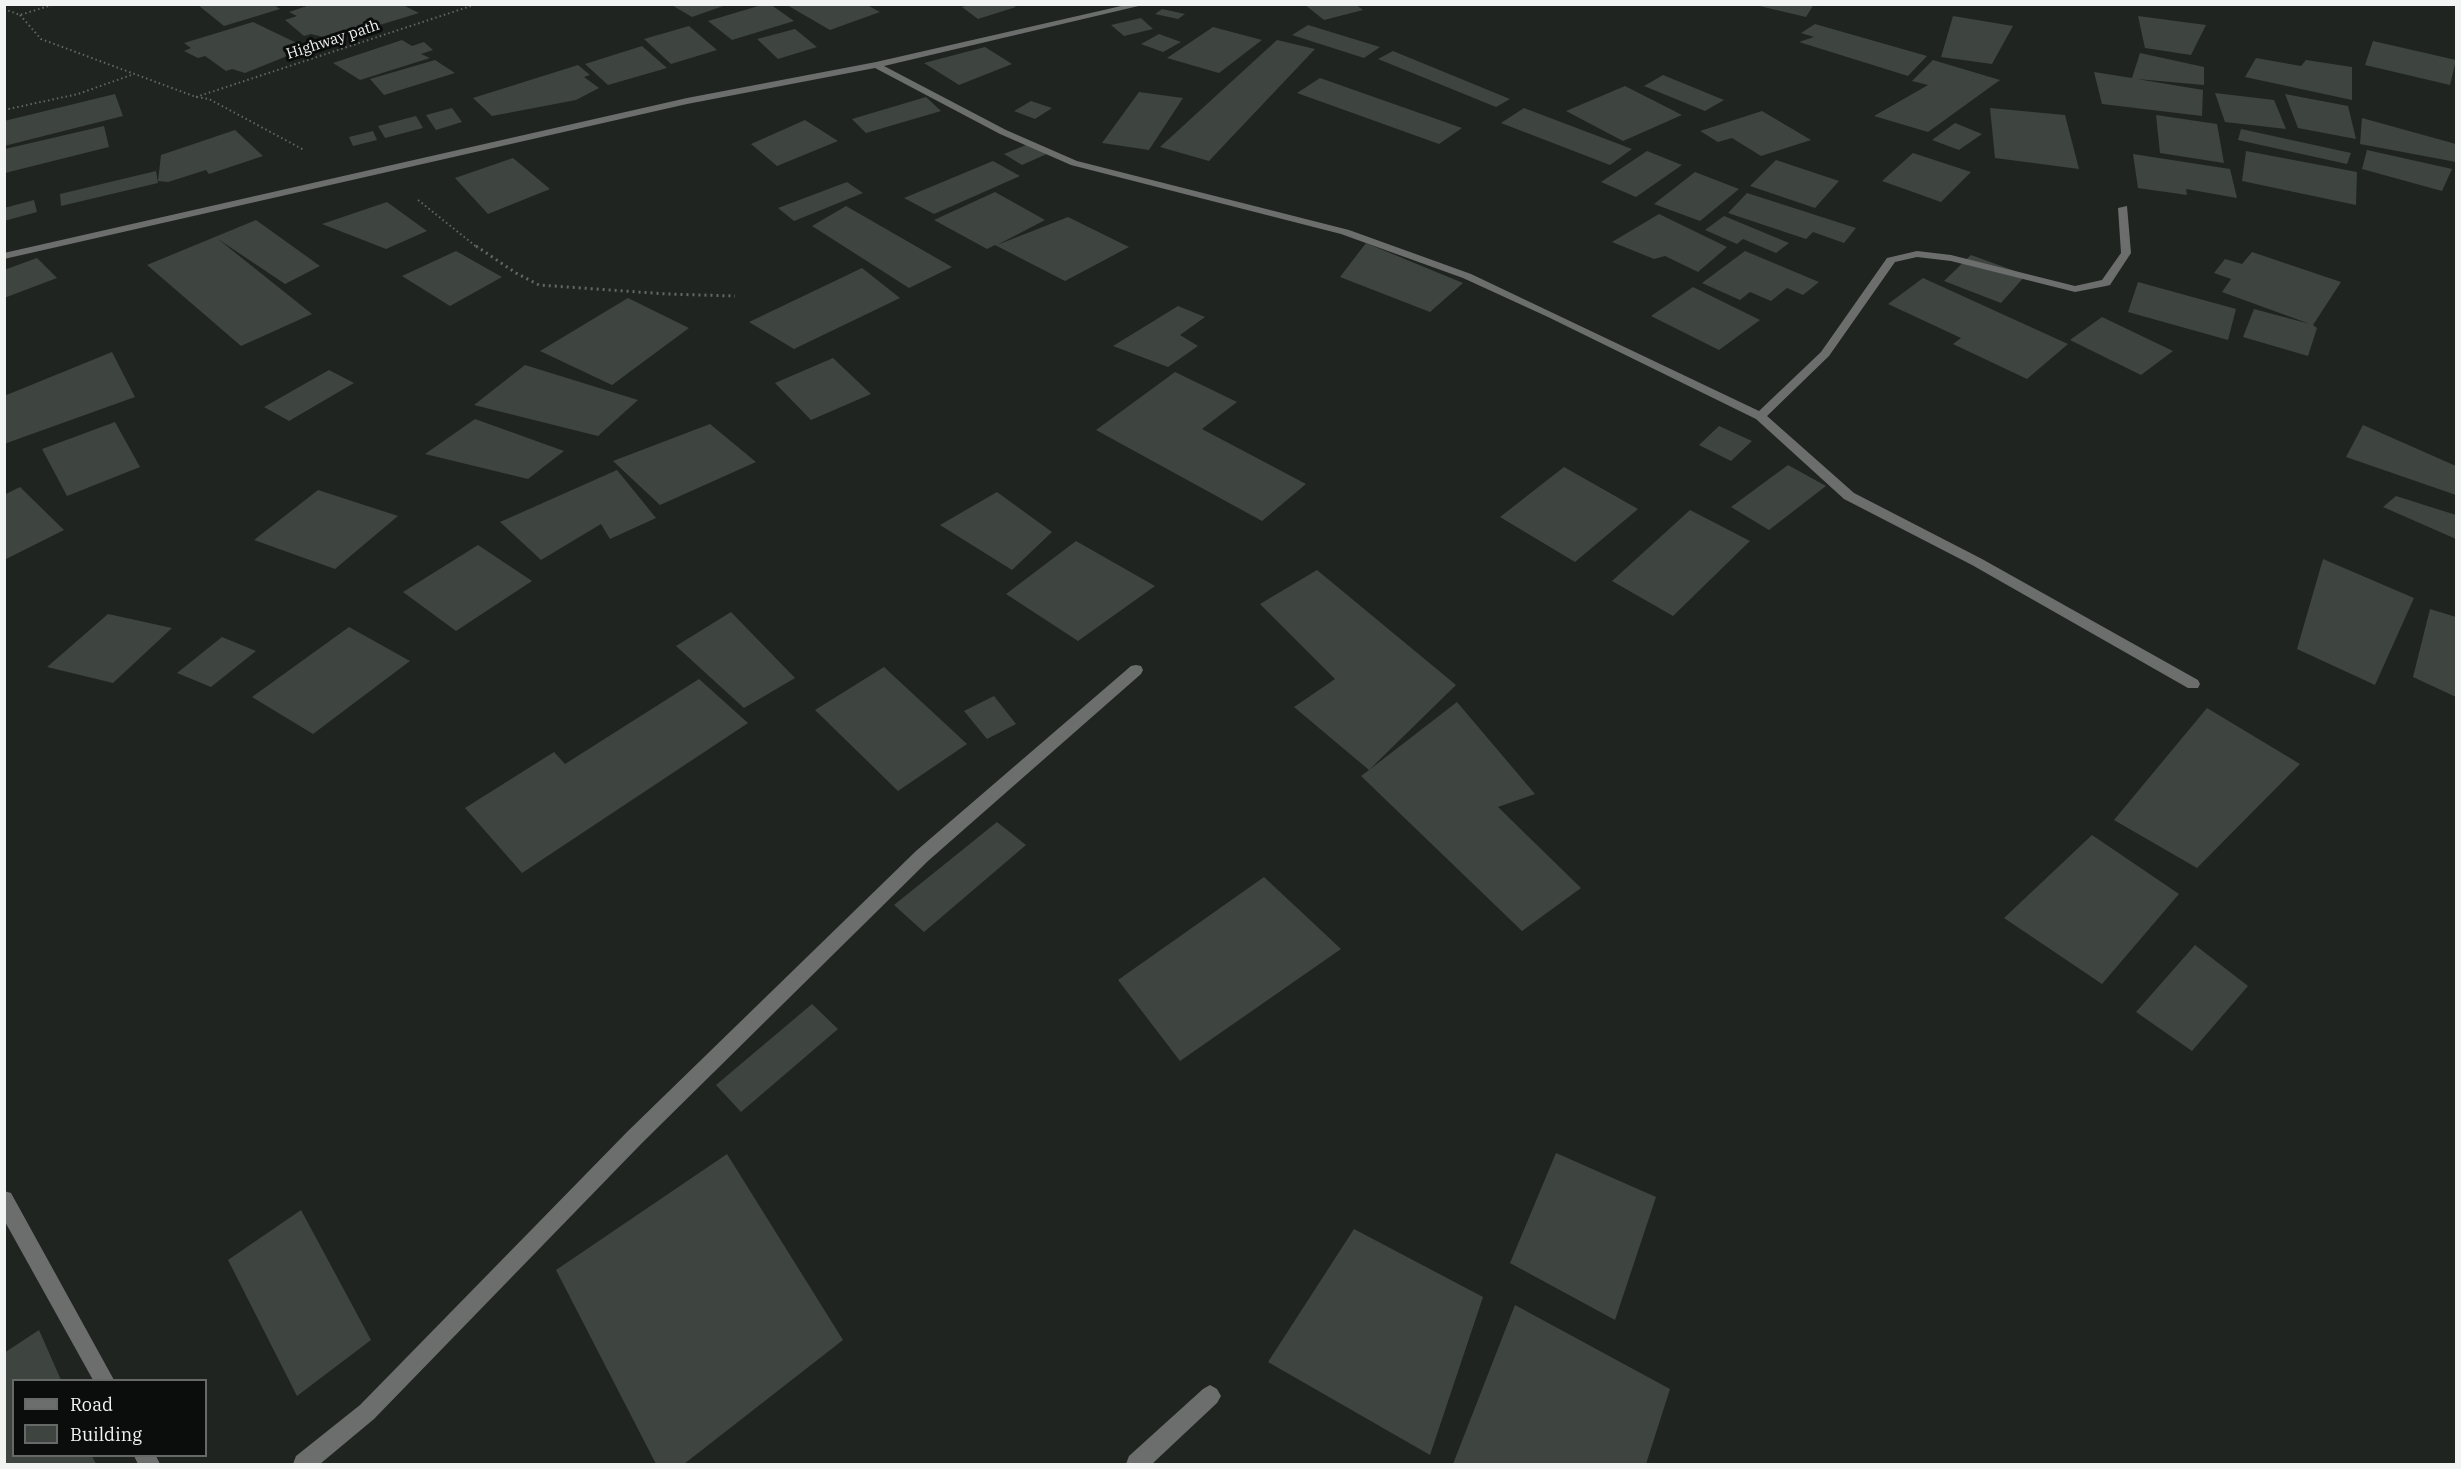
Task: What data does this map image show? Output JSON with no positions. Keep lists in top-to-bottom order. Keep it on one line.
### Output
{"streets":{"path":["Highway path"]},"legend":["Road","Building"]}
